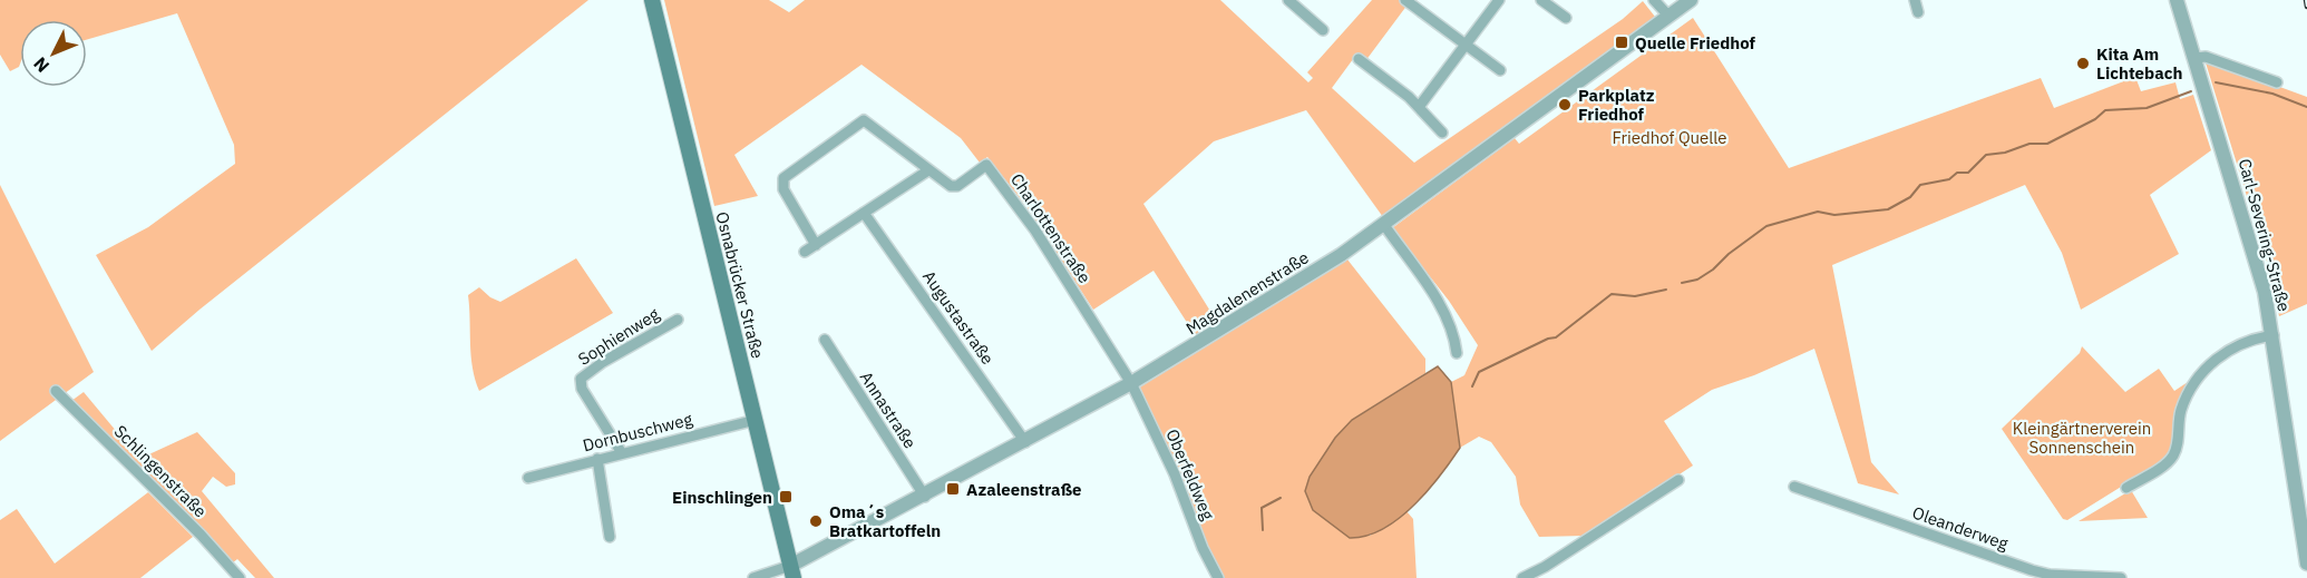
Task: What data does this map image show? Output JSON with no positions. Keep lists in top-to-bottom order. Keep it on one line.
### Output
{"streets":{"main road":["Osnabrücker Straße"],"street":["Charlottenstraße","Carl-Severing-Straße","Magdalenenstraße","Augustastraße","Sophienweg","Annastraße","Dornbuschweg","Schlingenstraße","Oberfeldweg","Oleanderweg"]},"crossings":[["Charlottenstraße","Magdalenenstraße"],["Charlottenstraße","Oberfeldweg"],["Osnabrücker Straße","Magdalenenstraße"],["Osnabrücker Straße","Dornbuschweg"],["Magdalenenstraße","Augustastraße"],["Magdalenenstraße","Annastraße"],["Magdalenenstraße","Oberfeldweg"],["Sophienweg","Dornbuschweg"]],"parks":["Friedhof Quelle","Kleingärtnerverein Sonnenschein"],"places":{"transit":["Quelle Friedhof","Azaleenstraße","Einschlingen"],"other":["Kita Am Lichtebach","Parkplatz Friedhof","Oma´s Bratkartoffeln"]},"north":"bottom left"}
